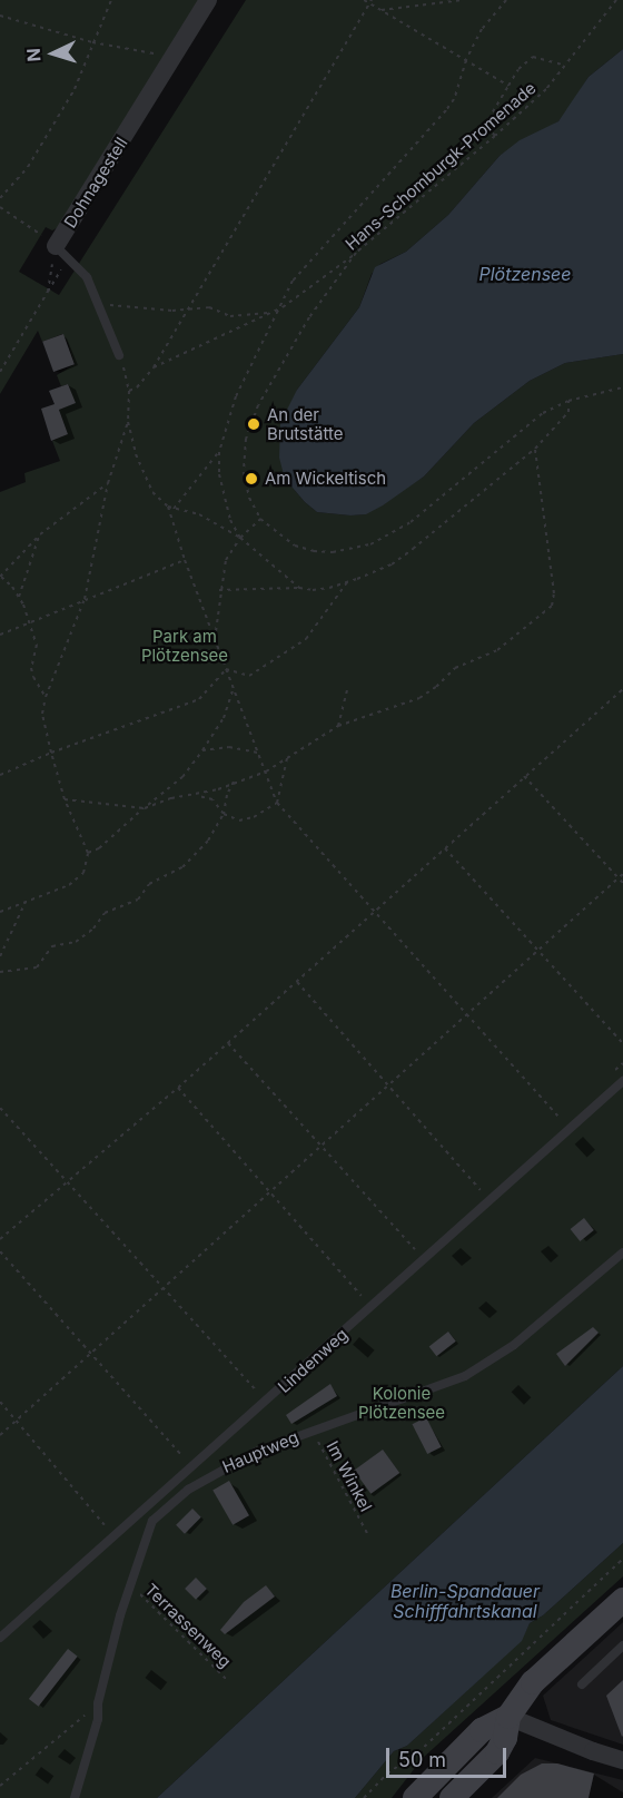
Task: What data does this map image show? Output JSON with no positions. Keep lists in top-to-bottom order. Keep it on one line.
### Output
{"streets":{"street":["Dohnagestell"],"lane":["Lindenweg","Hauptweg"],"path":["Hans-Schomburgk-Promenade","Im Winkel","Terrassenweg"]},"crossings":[["Hauptweg","Im Winkel"],["Hauptweg","Terrassenweg"]],"water":["Plötzensee","Berlin-Spandauer Schifffahrtskanal"],"parks":["Park am Plötzensee","Kolonie Plötzensee"],"places":["An der Brutstätte","Am Wickeltisch"],"scale_bar":"50 m","north":"left"}
